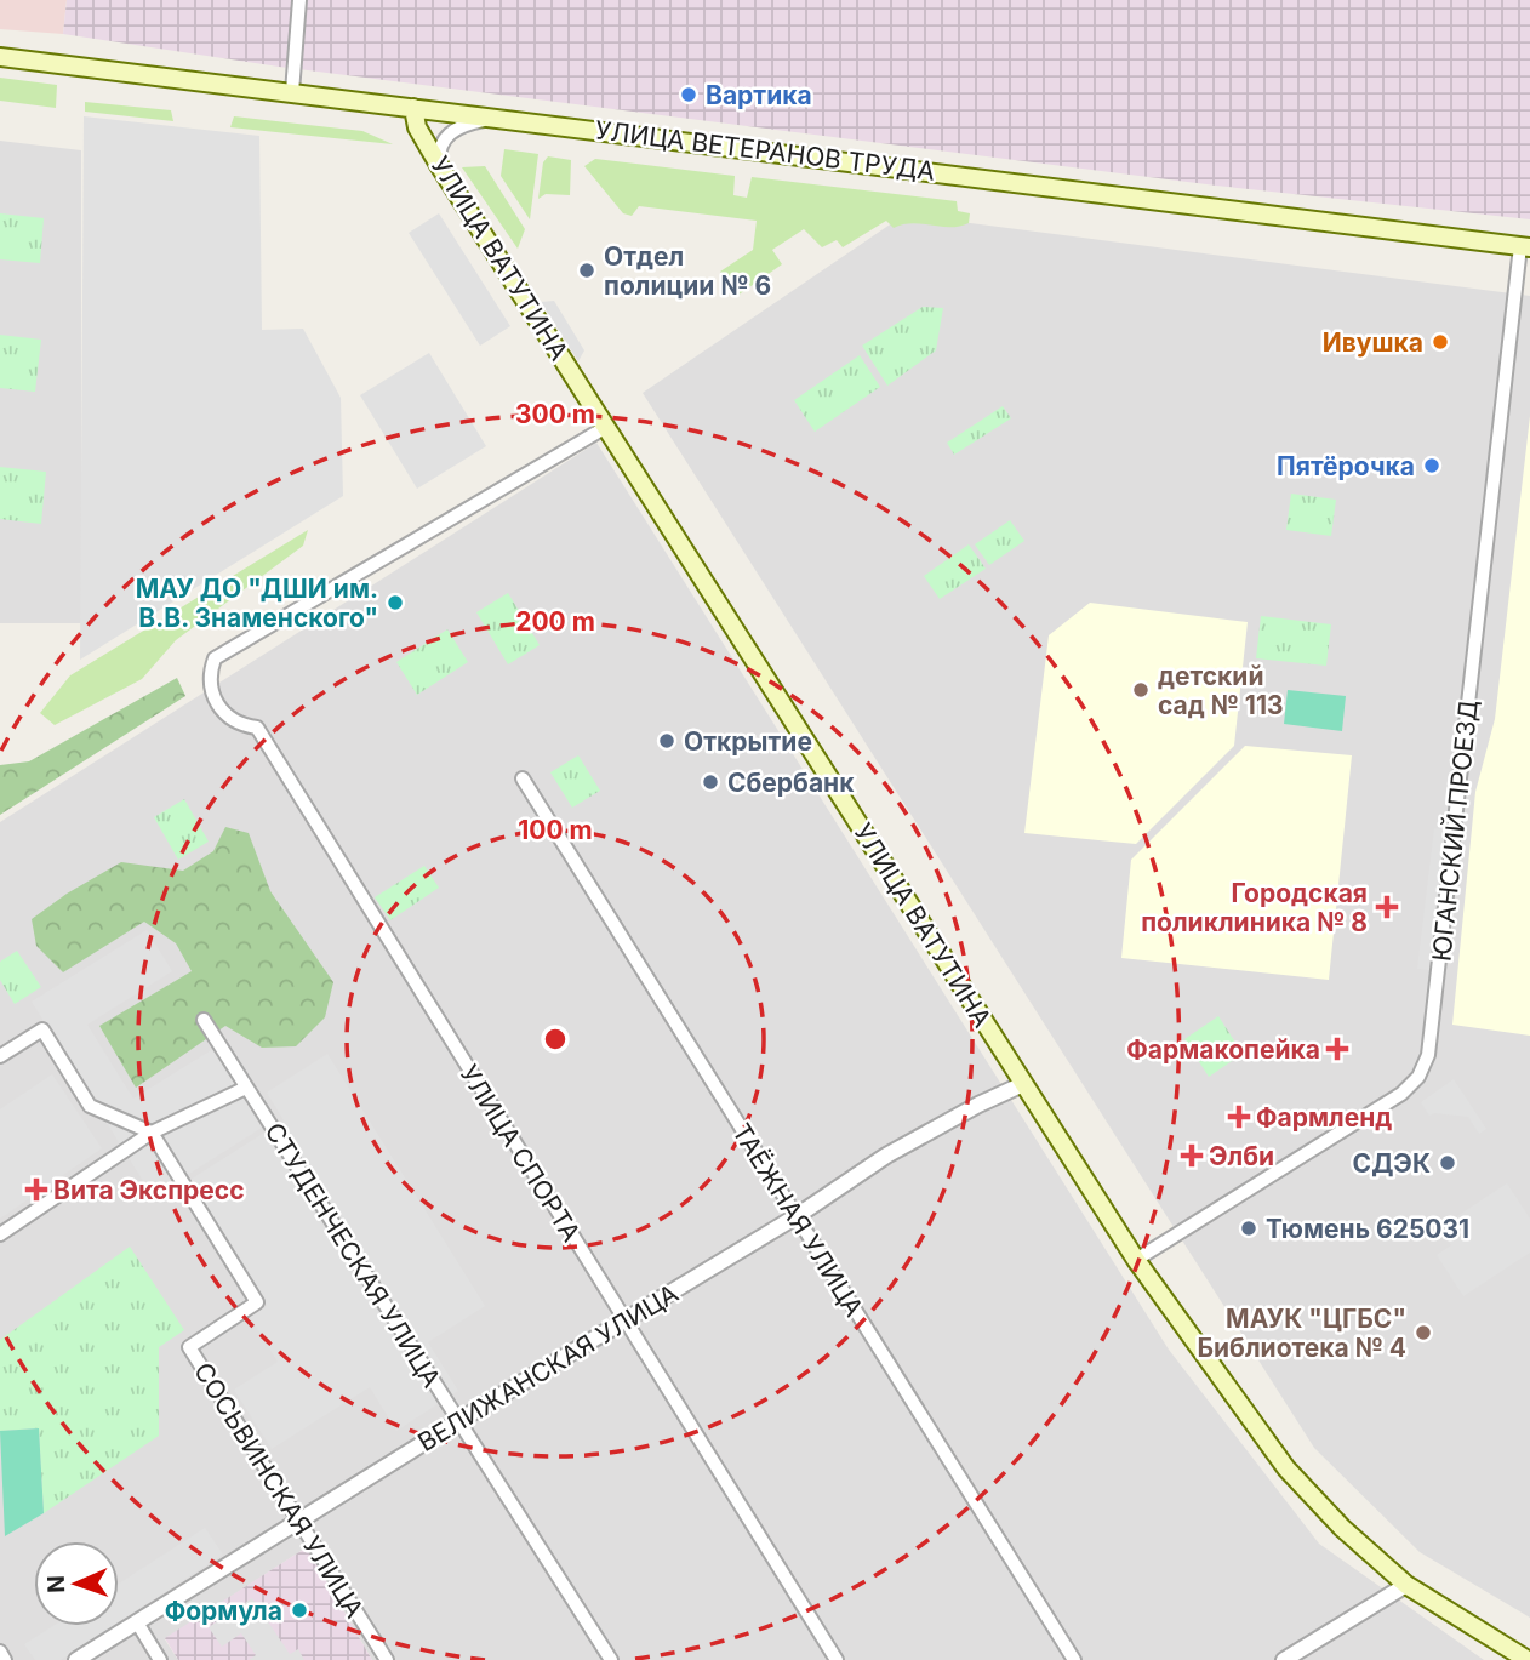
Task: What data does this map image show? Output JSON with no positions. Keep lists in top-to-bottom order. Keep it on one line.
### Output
{"streets":{"main road":["УЛИЦА ВЕТЕРАНОВ ТРУДА","УЛИЦА ВАТУТИНА"],"street":["ЮГАНСКИЙ ПРОЕЗД","УЛИЦА СПОРТА","ТАЁЖНАЯ УЛИЦА","СТУДЕНЧЕСКАЯ УЛИЦА","ВЕЛИЖАНСКАЯ УЛИЦА","СОСЬВИНСКАЯ УЛИЦА"]},"crossings":[["УЛИЦА ВЕТЕРАНОВ ТРУДА","УЛИЦА ВАТУТИНА"],["УЛИЦА ВЕТЕРАНОВ ТРУДА","ЮГАНСКИЙ ПРОЕЗД"],["УЛИЦА ВАТУТИНА","ЮГАНСКИЙ ПРОЕЗД"],["УЛИЦА ВАТУТИНА","УЛИЦА СПОРТА"],["УЛИЦА ВАТУТИНА","ВЕЛИЖАНСКАЯ УЛИЦА"],["УЛИЦА СПОРТА","ВЕЛИЖАНСКАЯ УЛИЦА"],["ТАЁЖНАЯ УЛИЦА","ВЕЛИЖАНСКАЯ УЛИЦА"],["СТУДЕНЧЕСКАЯ УЛИЦА","ВЕЛИЖАНСКАЯ УЛИЦА"],["ВЕЛИЖАНСКАЯ УЛИЦА","СОСЬВИНСКАЯ УЛИЦА"]],"places":{"other":["Вартика","Отдел полиции № 6","Ивушка","Пятёрочка","МАУ ДО \"ДШИ им. В.В. Знаменского\"","детский сад № 113","Открытие","Сбербанк","СДЭК","Тюмень 625031","МАУК \"ЦГБС\" Библиотека № 4","Формула"],"health":["Городская поликлиника № 8","Фармакопейка","Фармленд","Элби","Вита Экспресс"]},"north":"left","rings":["300 m","200 m","100 m"]}
